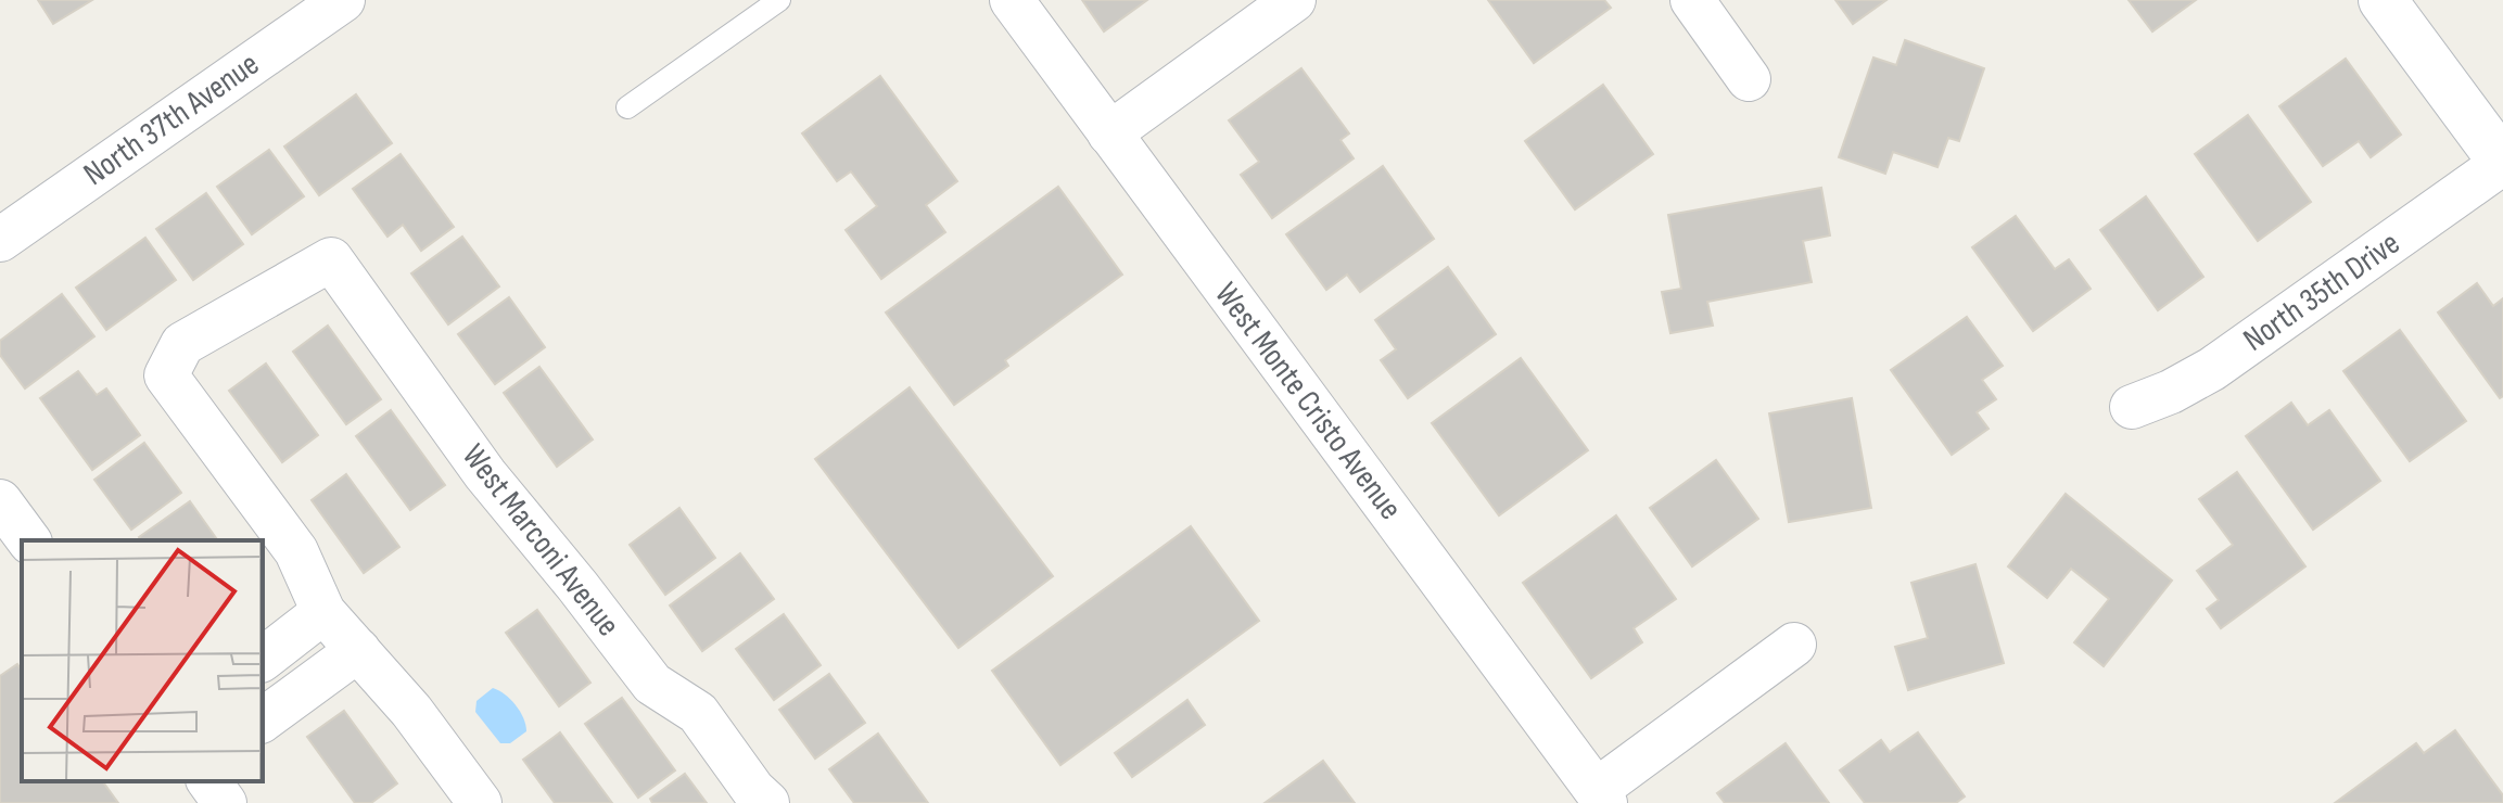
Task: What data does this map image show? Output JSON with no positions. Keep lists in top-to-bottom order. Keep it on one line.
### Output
{"streets":{"street":["North 37th Avenue","North 35th Drive","West Monte Cristo Avenue","West Marconi Avenue"]}}
